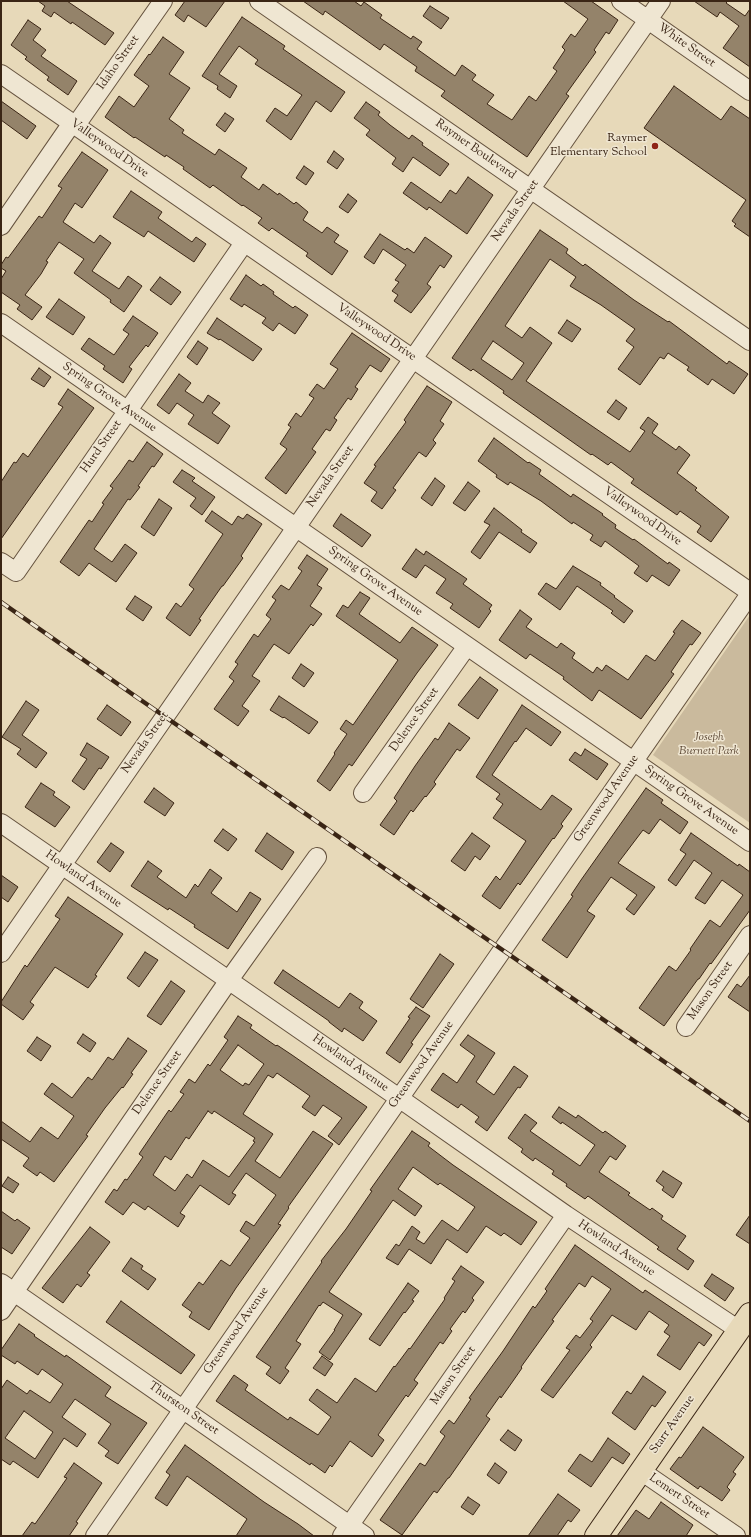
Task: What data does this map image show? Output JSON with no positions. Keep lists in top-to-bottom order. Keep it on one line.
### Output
{"streets":{"main road":["Starr Avenue"],"street":["White Street","Idaho Street","Valleywood Drive","Raymer Boulevard","Nevada Street","Spring Grove Avenue","Hurd Street","Delence Street","Greenwood Avenue","Howland Avenue","Mason Street","Thurston Street","Lemert Street"]},"crossings":[["White Street","Nevada Street"],["Idaho Street","Valleywood Drive"],["Valleywood Drive","Nevada Street"],["Valleywood Drive","Hurd Street"],["Valleywood Drive","Greenwood Avenue"],["Raymer Boulevard","Nevada Street"],["Nevada Street","Spring Grove Avenue"],["Nevada Street","Howland Avenue"],["Spring Grove Avenue","Hurd Street"],["Spring Grove Avenue","Delence Street"],["Spring Grove Avenue","Greenwood Avenue"],["Delence Street","Howland Avenue"],["Delence Street","Thurston Street"],["Greenwood Avenue","Howland Avenue"],["Greenwood Avenue","Thurston Street"],["Howland Avenue","Mason Street"],["Howland Avenue","Starr Avenue"],["Mason Street","Thurston Street"],["Starr Avenue","Lemert Street"]],"parks":["Joseph Burnett Park"],"places":["Raymer Elementary School"]}
